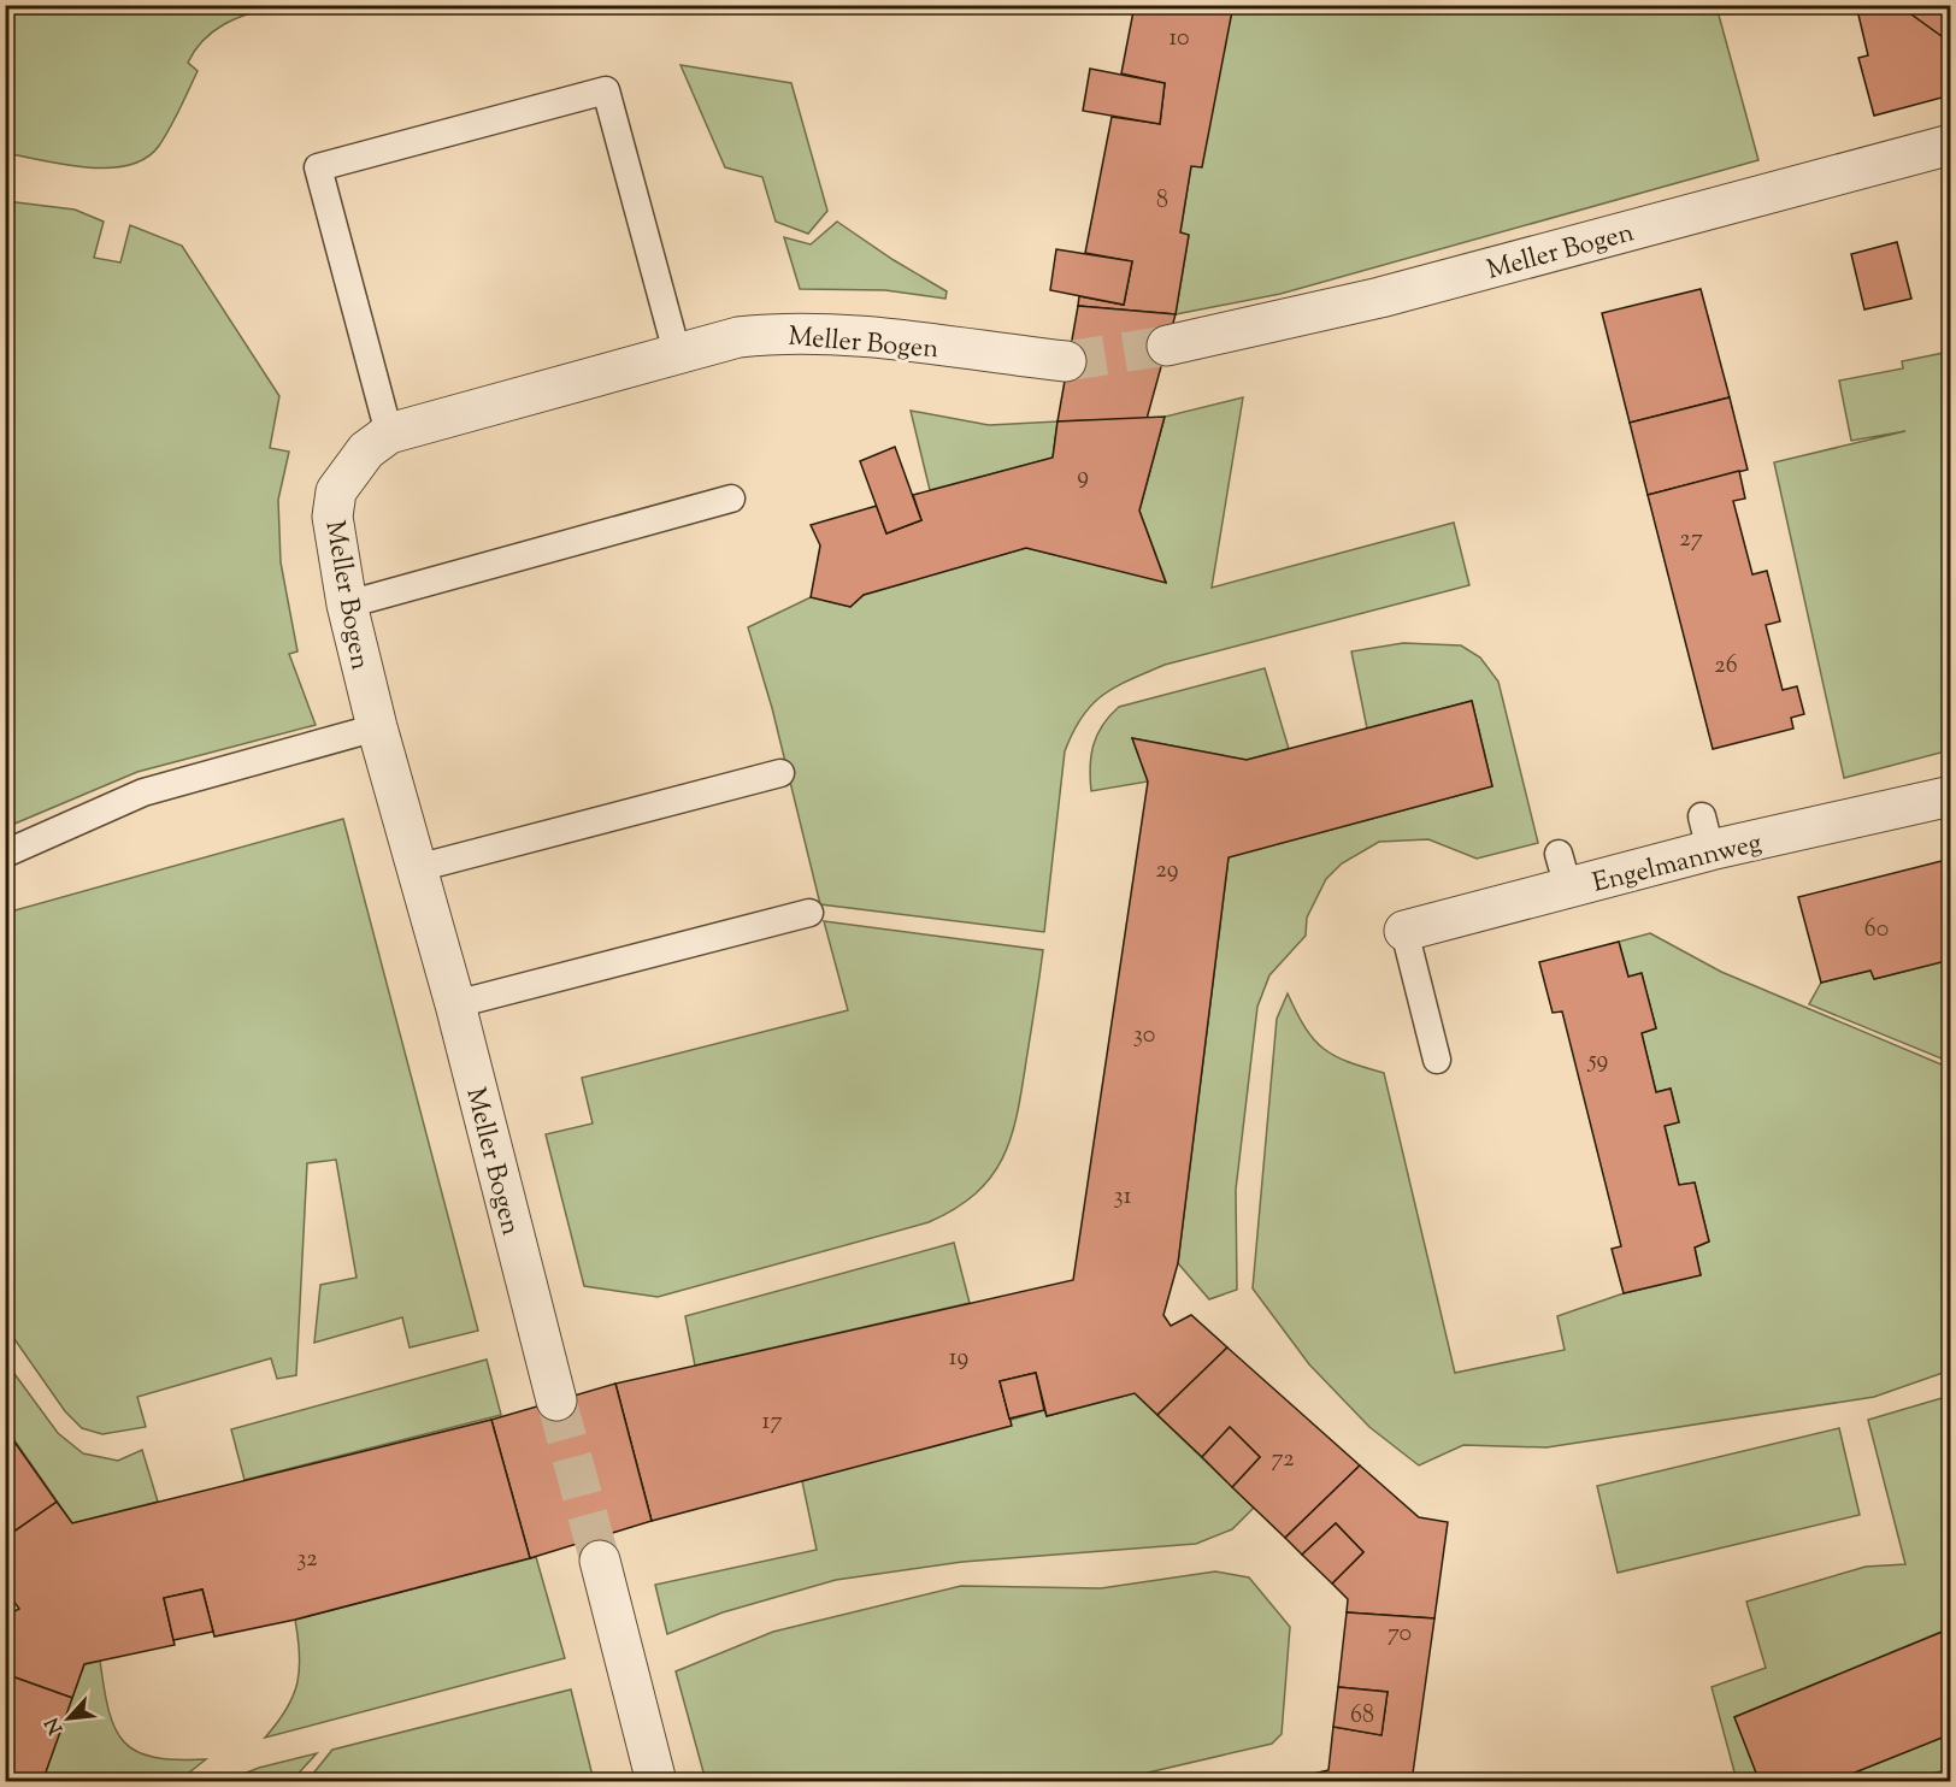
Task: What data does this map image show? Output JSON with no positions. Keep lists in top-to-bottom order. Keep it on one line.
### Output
{"streets":{"street":["Meller Bogen","Engelmannweg"]},"house_numbers":["10","8","9","27","26","29","60","30","59","31","19","17","72","32","70","68"],"north":"bottom left"}
